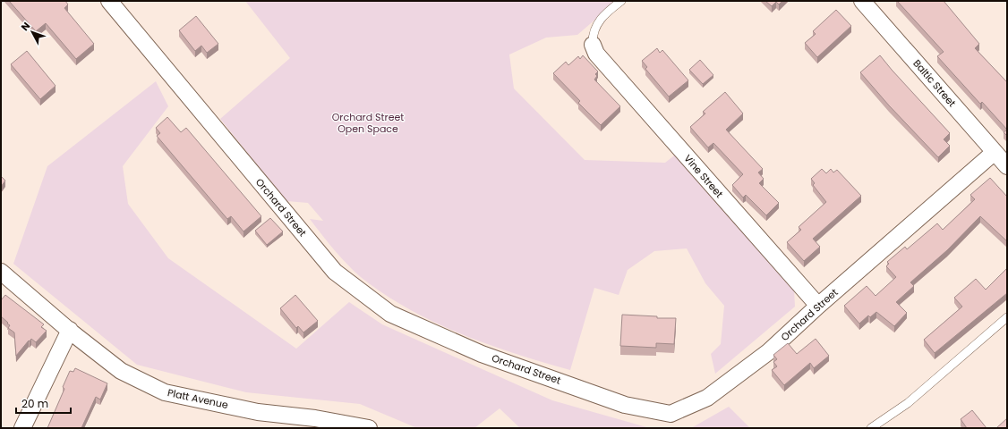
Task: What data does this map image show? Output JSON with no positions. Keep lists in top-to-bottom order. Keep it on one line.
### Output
{"streets":{"street":["Baltic Street","Vine Street","Orchard Street","Platt Avenue"]},"crossings":[["Baltic Street","Orchard Street"],["Vine Street","Orchard Street"]],"parks":["Orchard Street Open Space"],"scale_bar":"20 m","north":"top left"}
